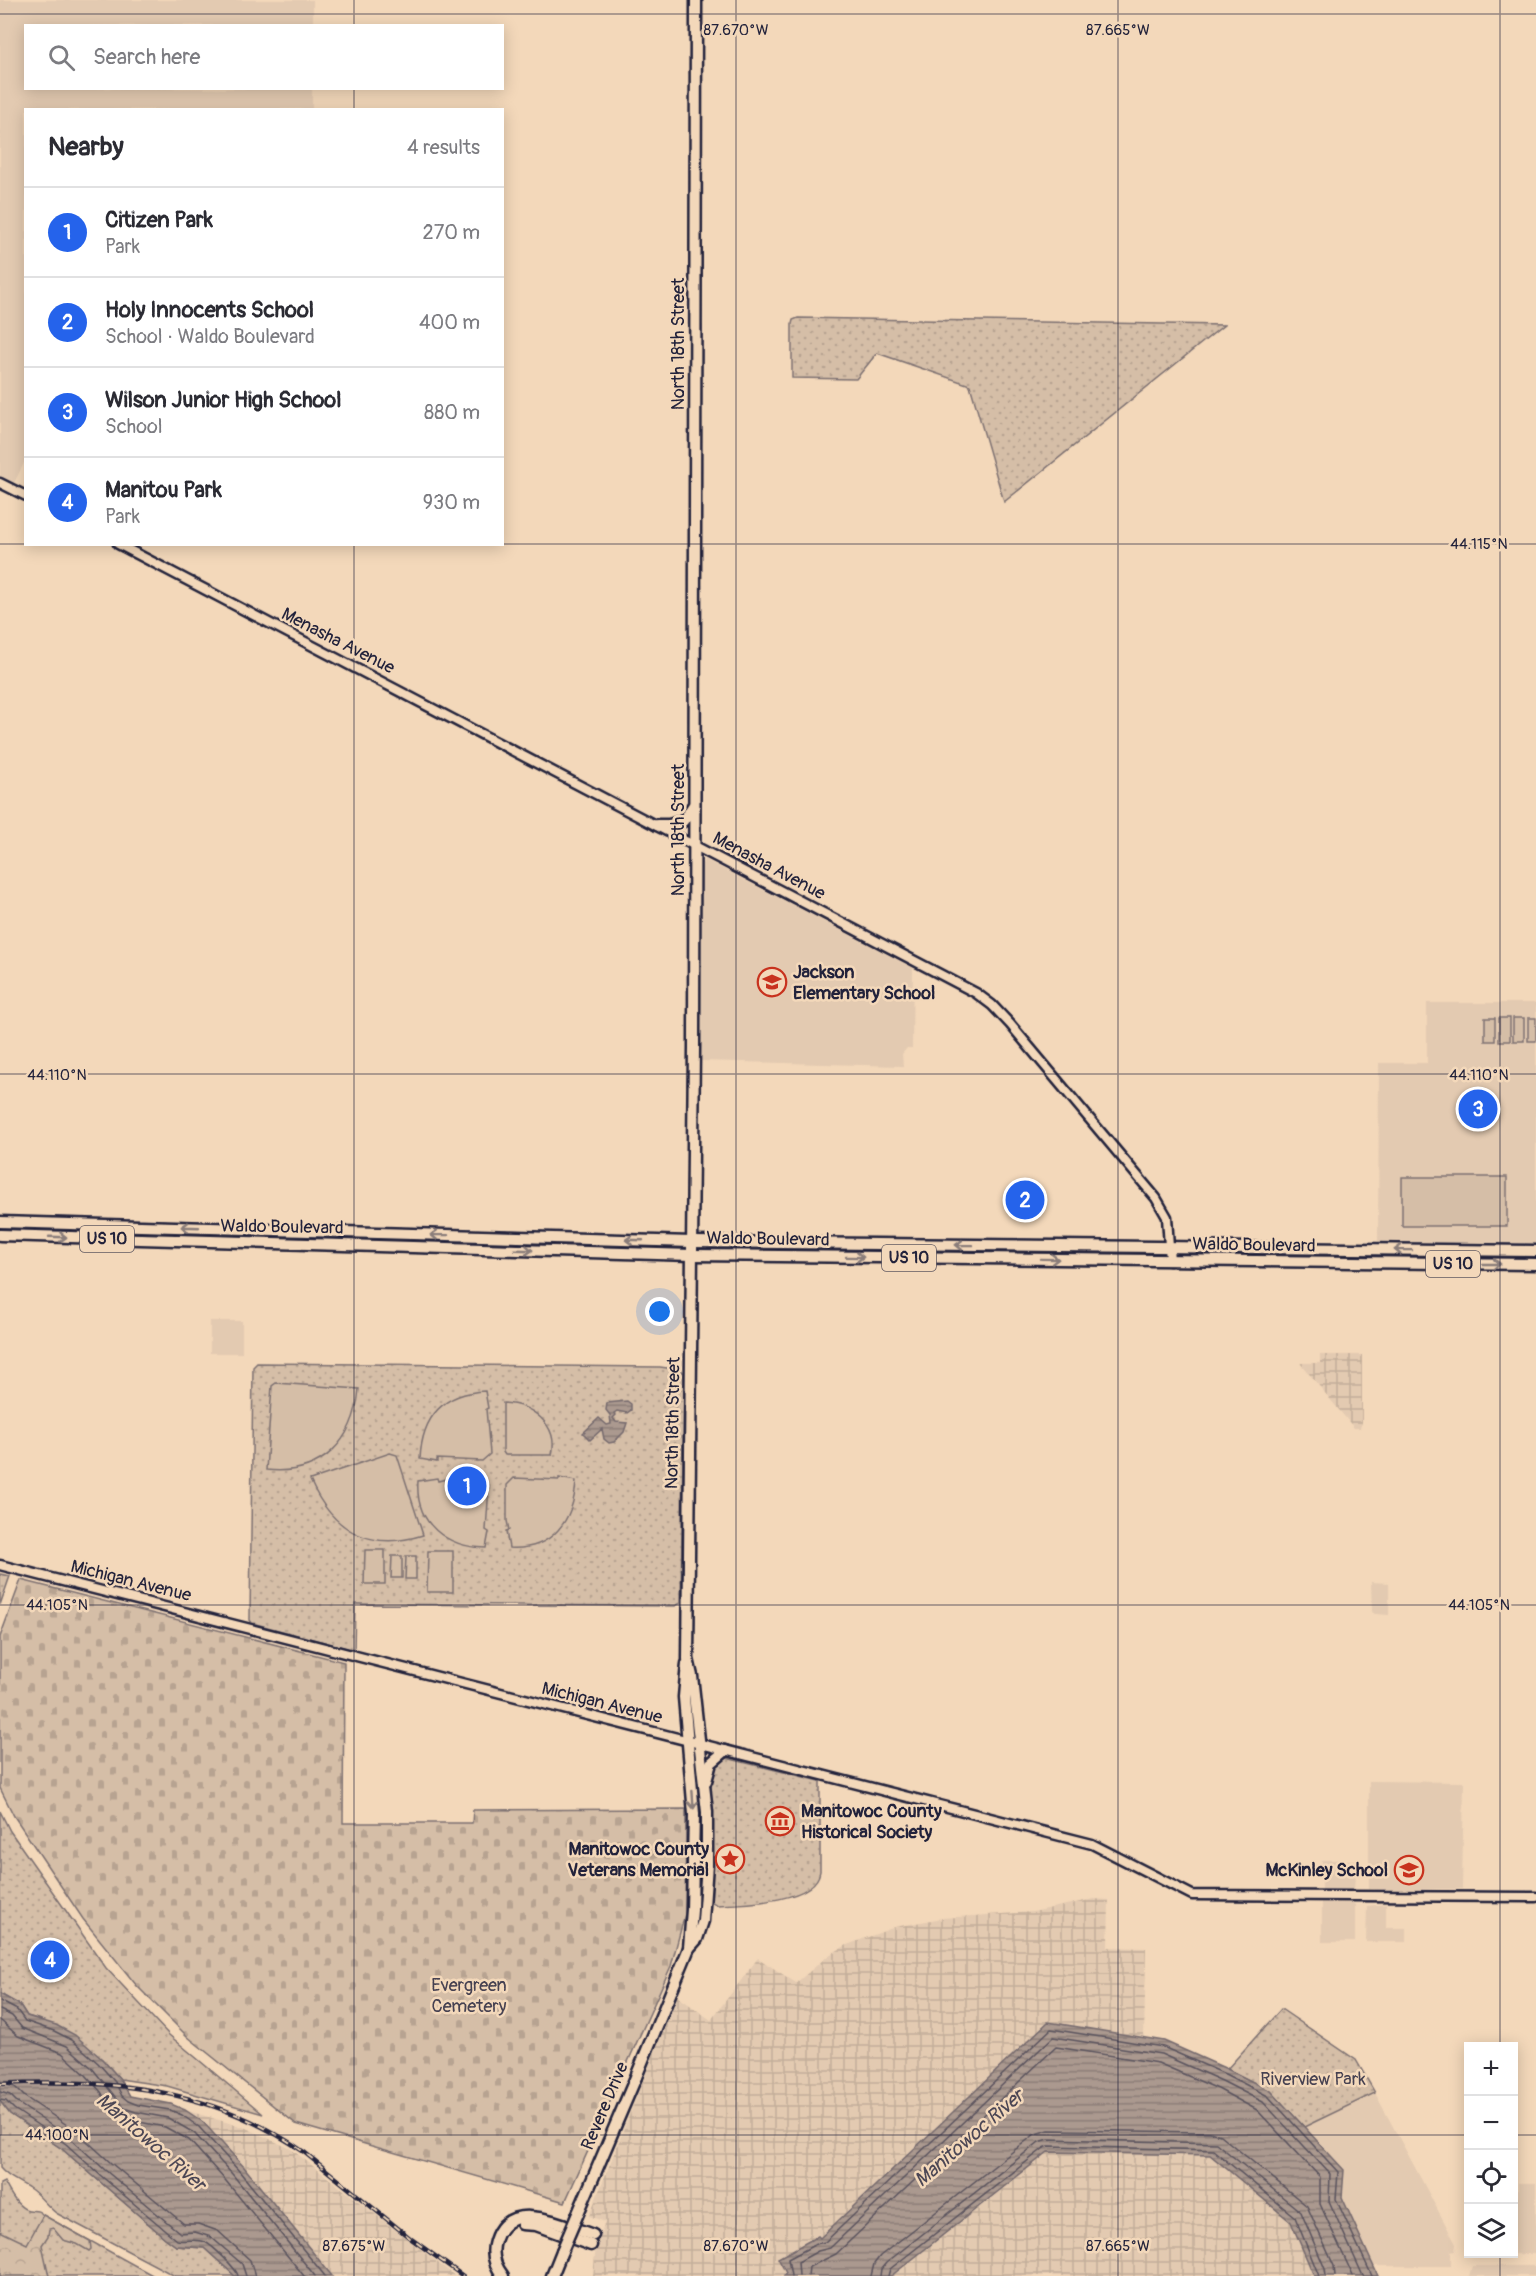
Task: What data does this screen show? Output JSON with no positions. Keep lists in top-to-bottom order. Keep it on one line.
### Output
{"streets":{"main road":["North 18th Street","Waldo Boulevard","US 10","Revere Drive"],"street":["Menasha Avenue","Michigan Avenue"]},"crossings":[["North 18th Street","Menasha Avenue"],["North 18th Street","Waldo Boulevard"],["North 18th Street","Michigan Avenue"],["North 18th Street","Revere Drive"],["Menasha Avenue","Waldo Boulevard"]],"water":["Manitowoc River"],"parks":["Evergreen Cemetery","Riverview Park"],"places":{"school or university":["Jackson Elementary School","McKinley School"],"museum":["Manitowoc County Historical Society"],"place":["Manitowoc County Veterans Memorial"]},"page":{"search":"Search here","heading":["Nearby","4 results"],"list":[{"mark":"1","name":"Citizen Park","note":"Park","value":"270 m"},{"mark":"2","name":"Holy Innocents School","note":"School · Waldo Boulevard","value":"400 m"},{"mark":"3","name":"Wilson Junior High School","note":"School","value":"880 m"},{"mark":"4","name":"Manitou Park","note":"Park","value":"930 m"}],"pins":["3","2","1","4"],"map_buttons":["+","−"]},"coordinates":["87.670°W","87.665°W","44.115°N","44.110°N","44.105°N","44.100°N","87.675°W"]}
